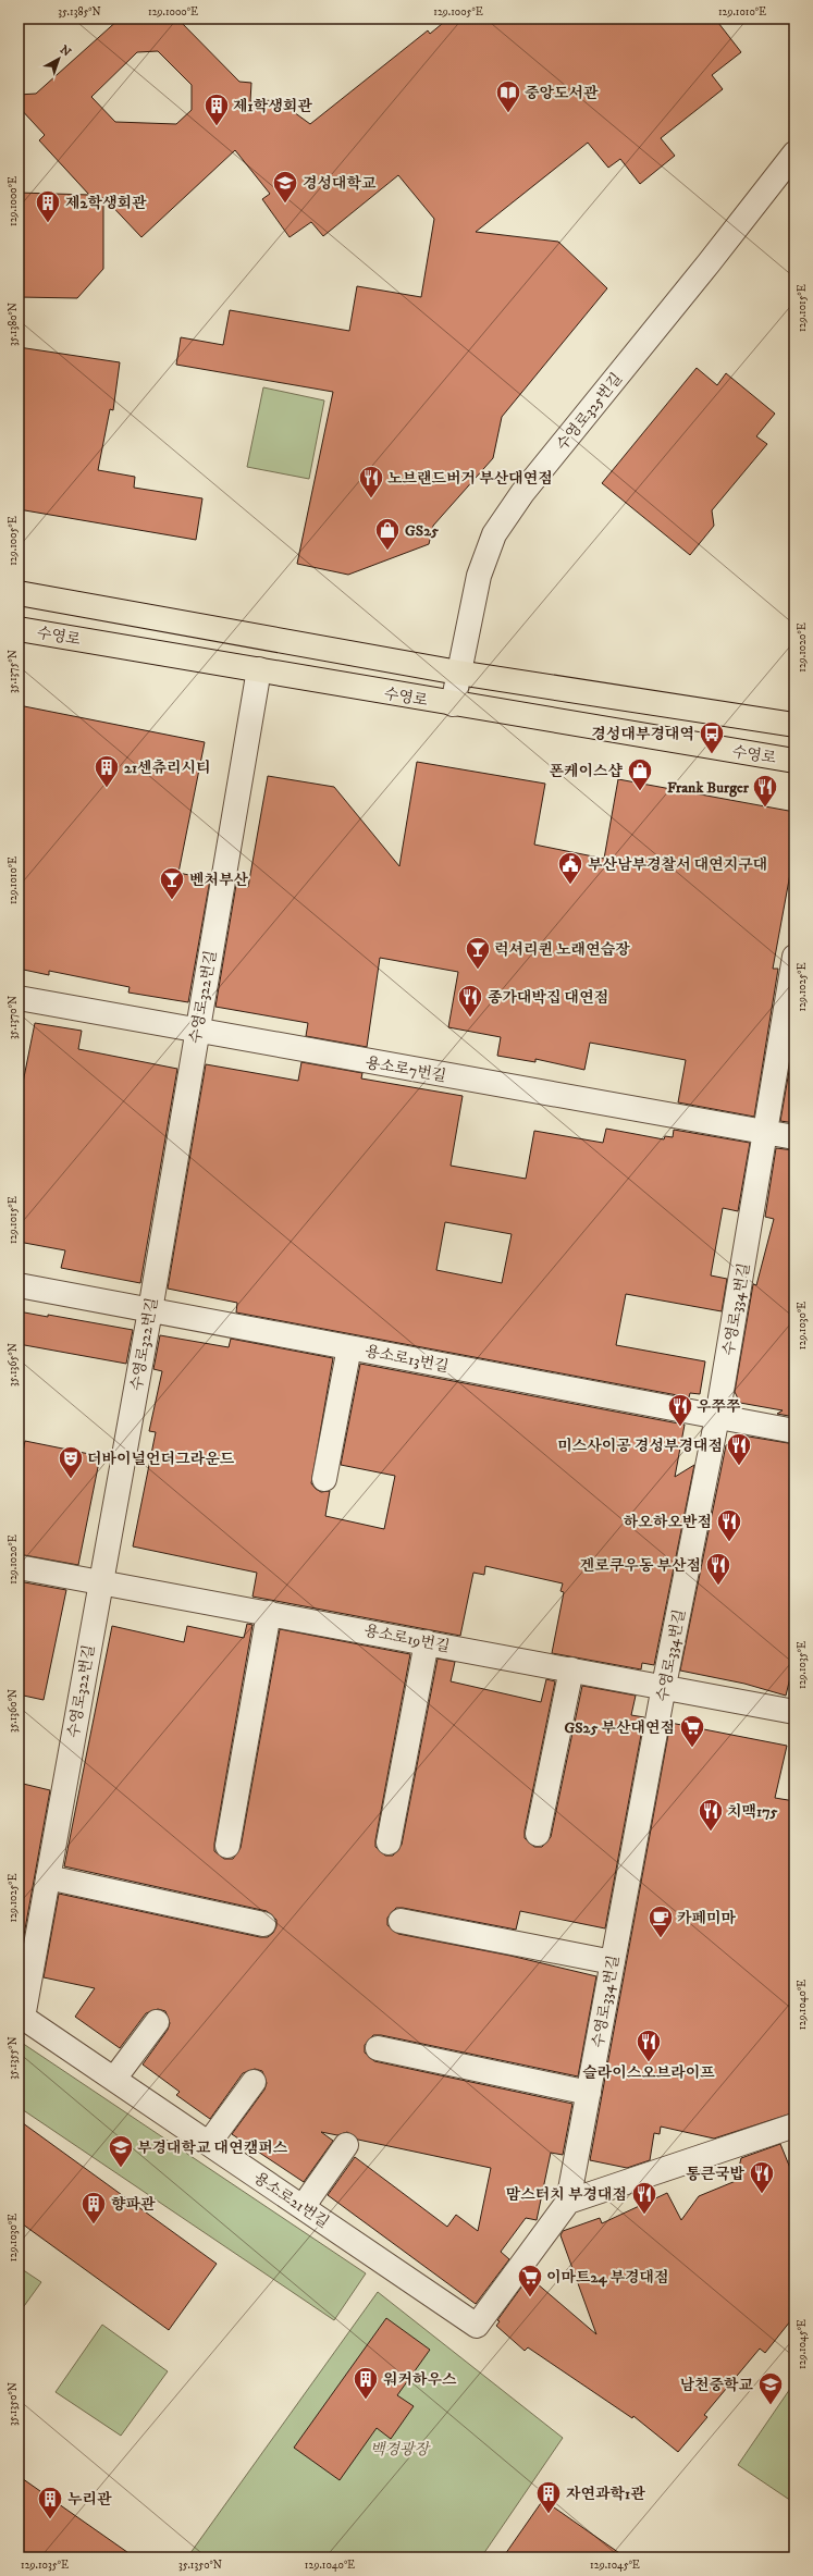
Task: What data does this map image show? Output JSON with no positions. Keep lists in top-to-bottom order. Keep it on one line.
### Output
{"streets":{"main road":["수영로"],"street":["수영로325번길","수영로322번길","용소로7번길","수영로334번길","용소로13번길","용소로19번길","용소로21번길"]},"crossings":[["수영로325번길","수영로"],["수영로","수영로322번길"],["수영로322번길","용소로7번길"],["수영로322번길","용소로13번길"],["수영로322번길","용소로19번길"],["수영로322번길","용소로21번길"],["용소로7번길","수영로334번길"],["수영로334번길","용소로13번길"],["수영로334번길","용소로19번길"],["수영로334번길","용소로21번길"]],"parks":["백경광장"],"places":{"library":["중앙도서관"],"building":["제1학생회관","제2학생회관","21센츄리시티","향파관","워커하우스","자연과학1관","누리관"],"school or university":["경성대학교","부경대학교 대연캠퍼스","남천중학교"],"restaurant":["노브랜드버거 부산대연점","Frank Burger","종가대박집 대연점","우쭈쭈","미스사이공 경성부경대점","하오하오반점","겐로쿠우동 부산점","치맥175","슬라이스오브라이프","통큰국밥","맘스터치 부경대점"],"shop":["GS25","폰케이스샵"],"bus stop":["경성대부경대역"],"public building":["부산남부경찰서 대연지구대"],"bar":["벤처부산","럭셔리퀸 노래연습장"],"theatre":["더바이널언더그라운드"],"supermarket":["GS25 부산대연점","이마트24 부경대점"],"cafe":["카페미마"]},"north":"top right","coordinates":["35.1385°N","129.1000°E","129.1005°E","129.1010°E","129.1015°E","35.1380°N","129.1020°E","35.1375°N","129.1025°E","35.1370°N","129.1030°E","35.1365°N","129.1035°E","35.1360°N","129.1040°E","35.1355°N","129.1045°E","35.1350°N"]}
